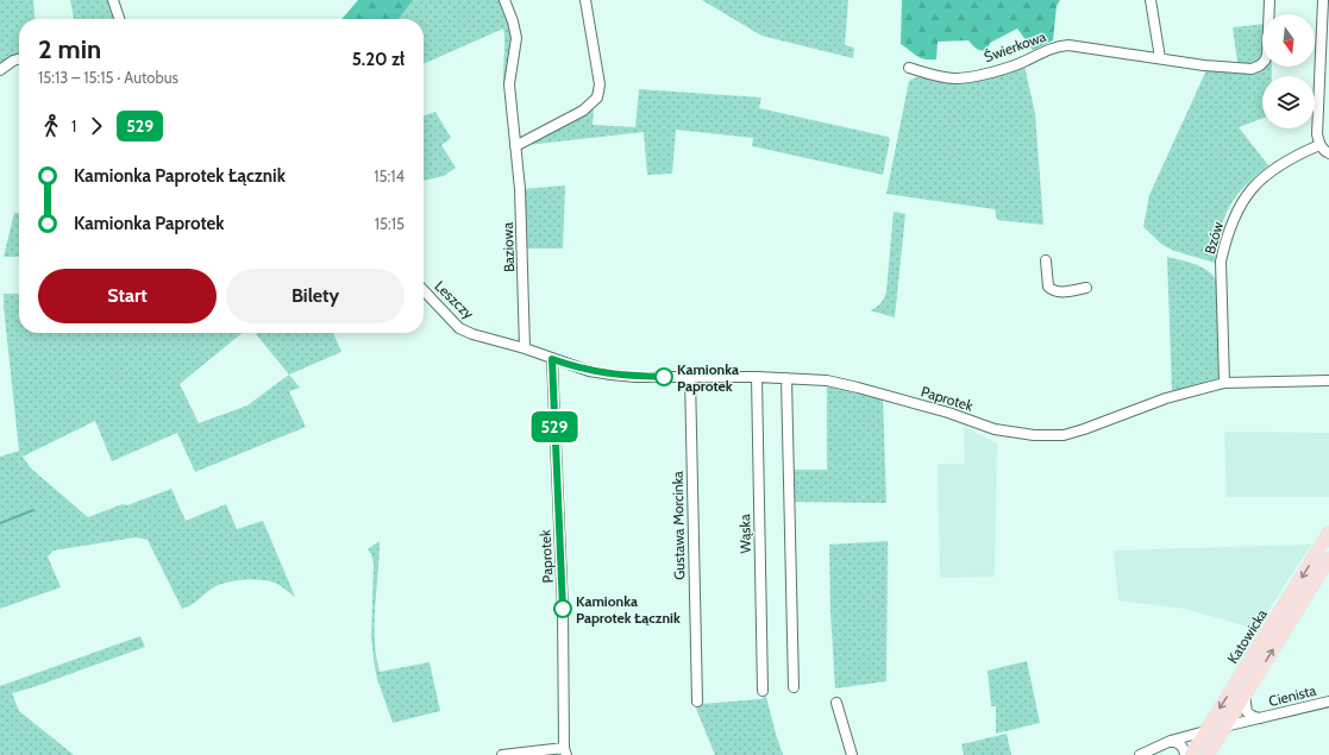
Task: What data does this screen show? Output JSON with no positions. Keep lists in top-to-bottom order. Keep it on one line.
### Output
{"streets":{"main road":["Katowicka"],"street":["Świerkowa","Bzów","Baziowa","Leszczy","Paprotek","Gustawa Morcinka","Wąska","Cienista"]},"crossings":[["Bzów","Paprotek"],["Baziowa","Paprotek"],["Leszczy","Paprotek"],["Paprotek","Gustawa Morcinka"],["Paprotek","Wąska"],["Katowicka","Cienista"]],"places":["Kamionka Paprotek","Kamionka Paprotek Łącznik"],"lines":["bus line 529"],"north":"bottom","page":{"on_map":"529","heading":["2 min","15:13 – 15:15 · Autobus","5.20 zł"],"legs":["1","529"],"list":[{"name":"Kamionka Paprotek Łącznik","value":"15:14"},{"name":"Kamionka Paprotek","value":"15:15"}],"buttons":["Start","Bilety"]}}
